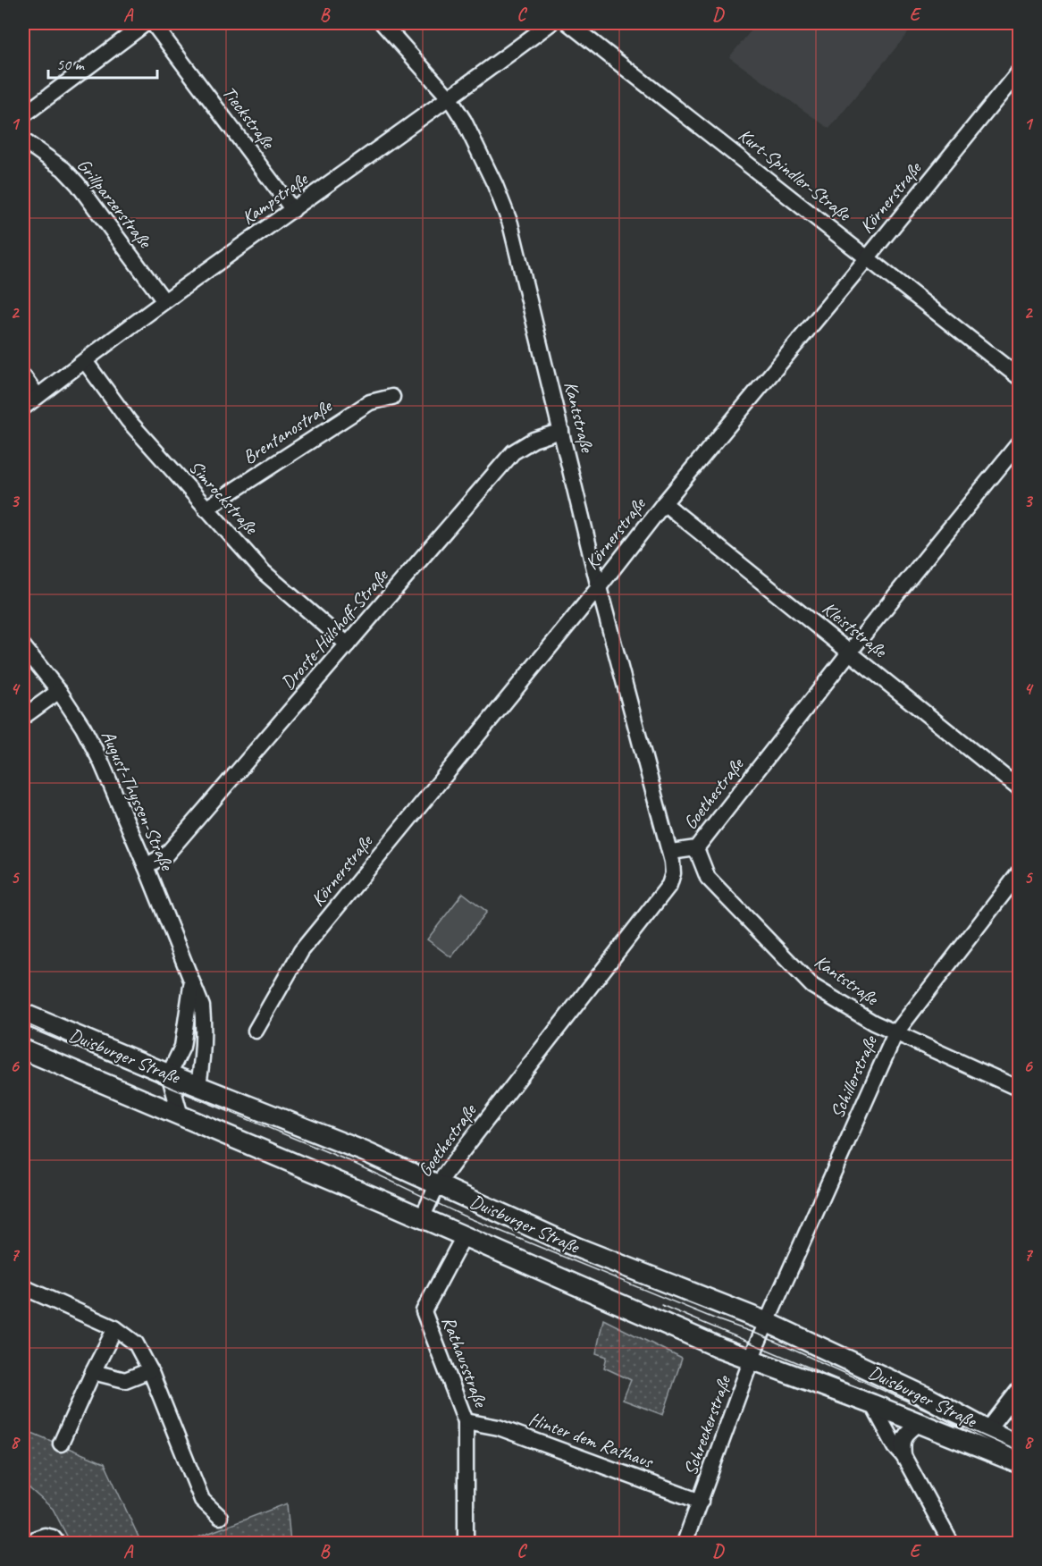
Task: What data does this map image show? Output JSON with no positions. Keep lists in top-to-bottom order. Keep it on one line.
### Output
{"streets":{"main road":["Duisburger Straße"],"street":["Tieckstraße","Kurt-Spindler-Straße","Körnerstraße","Kampstraße","Grillparzerstraße","Kantstraße","Brentanostraße","Simrockstraße","Droste-Hülshoff-Straße","Kleiststraße","Goethestraße","August-Thyssen-Straße","Schillerstraße","Rathausstraße","Schreckerstraße","Hinter dem Rathaus"]},"crossings":[["Tieckstraße","Kampstraße"],["Kurt-Spindler-Straße","Körnerstraße"],["Körnerstraße","Kantstraße"],["Körnerstraße","Kleiststraße"],["Kampstraße","Grillparzerstraße"],["Kampstraße","Kantstraße"],["Kampstraße","Simrockstraße"],["Kantstraße","Droste-Hülshoff-Straße"],["Kantstraße","Goethestraße"],["Kantstraße","Schillerstraße"],["Brentanostraße","Simrockstraße"],["Simrockstraße","Droste-Hülshoff-Straße"],["Droste-Hülshoff-Straße","August-Thyssen-Straße"],["Kleiststraße","Goethestraße"],["Goethestraße","Duisburger Straße"],["August-Thyssen-Straße","Duisburger Straße"],["Duisburger Straße","Schillerstraße"],["Duisburger Straße","Rathausstraße"],["Duisburger Straße","Schreckerstraße"],["Schillerstraße","Schreckerstraße"],["Rathausstraße","Hinter dem Rathaus"],["Schreckerstraße","Hinter dem Rathaus"]],"scale_bar":"50 m","grid":{"columns":["A","B","C","D","E"],"rows":["1","2","3","4","5","6","7","8"]}}
